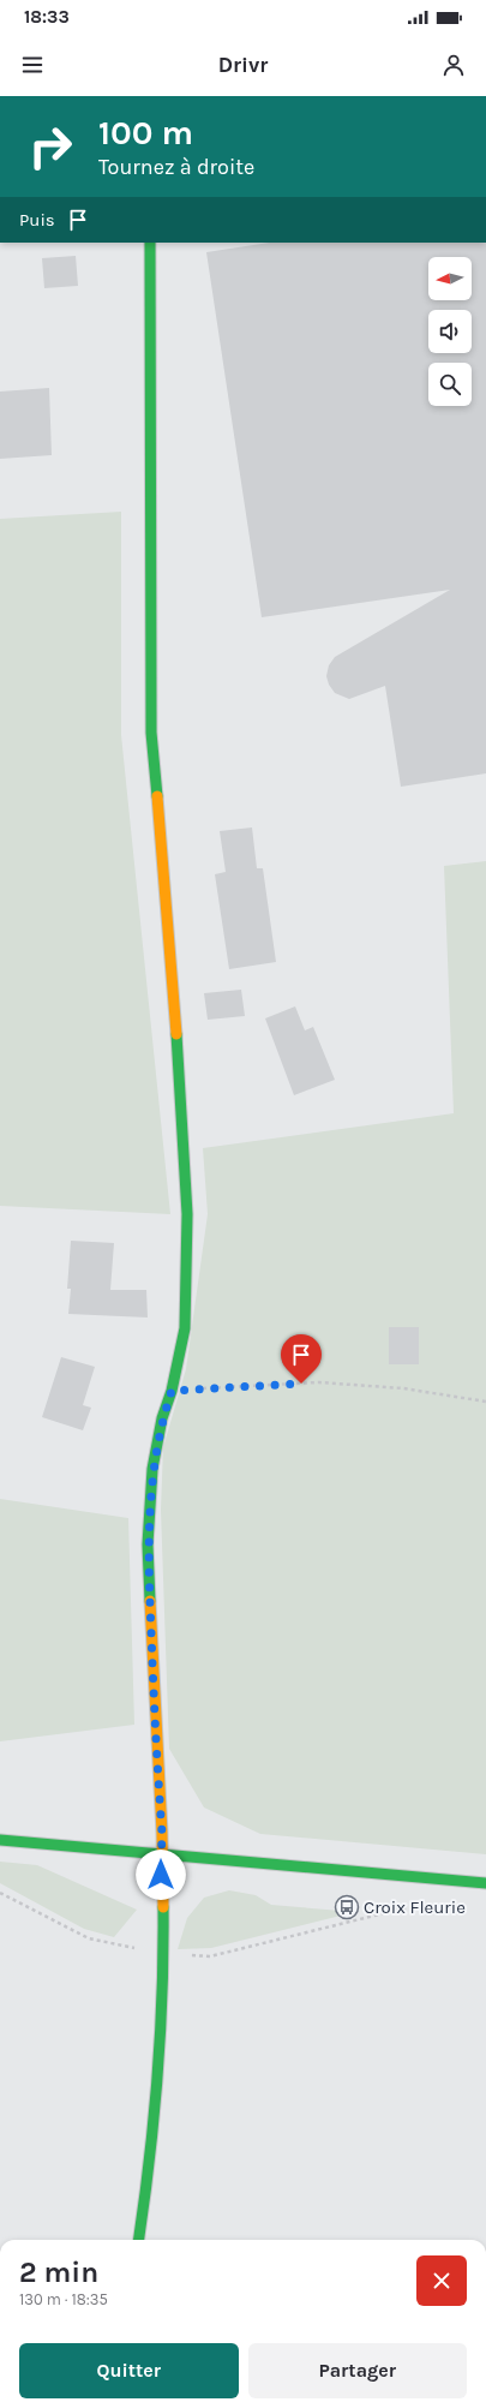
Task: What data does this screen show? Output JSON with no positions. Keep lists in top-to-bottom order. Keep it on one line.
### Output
{"places":{"bus stop":["Croix Fleurie"]},"north":"left","page":{"status":"18:33","header":"Drivr","turn":["100 m","Tournez à droite"],"then":"Puis","heading":["2 min","130 m · 18:35"],"buttons":["Quitter","Partager"]}}
